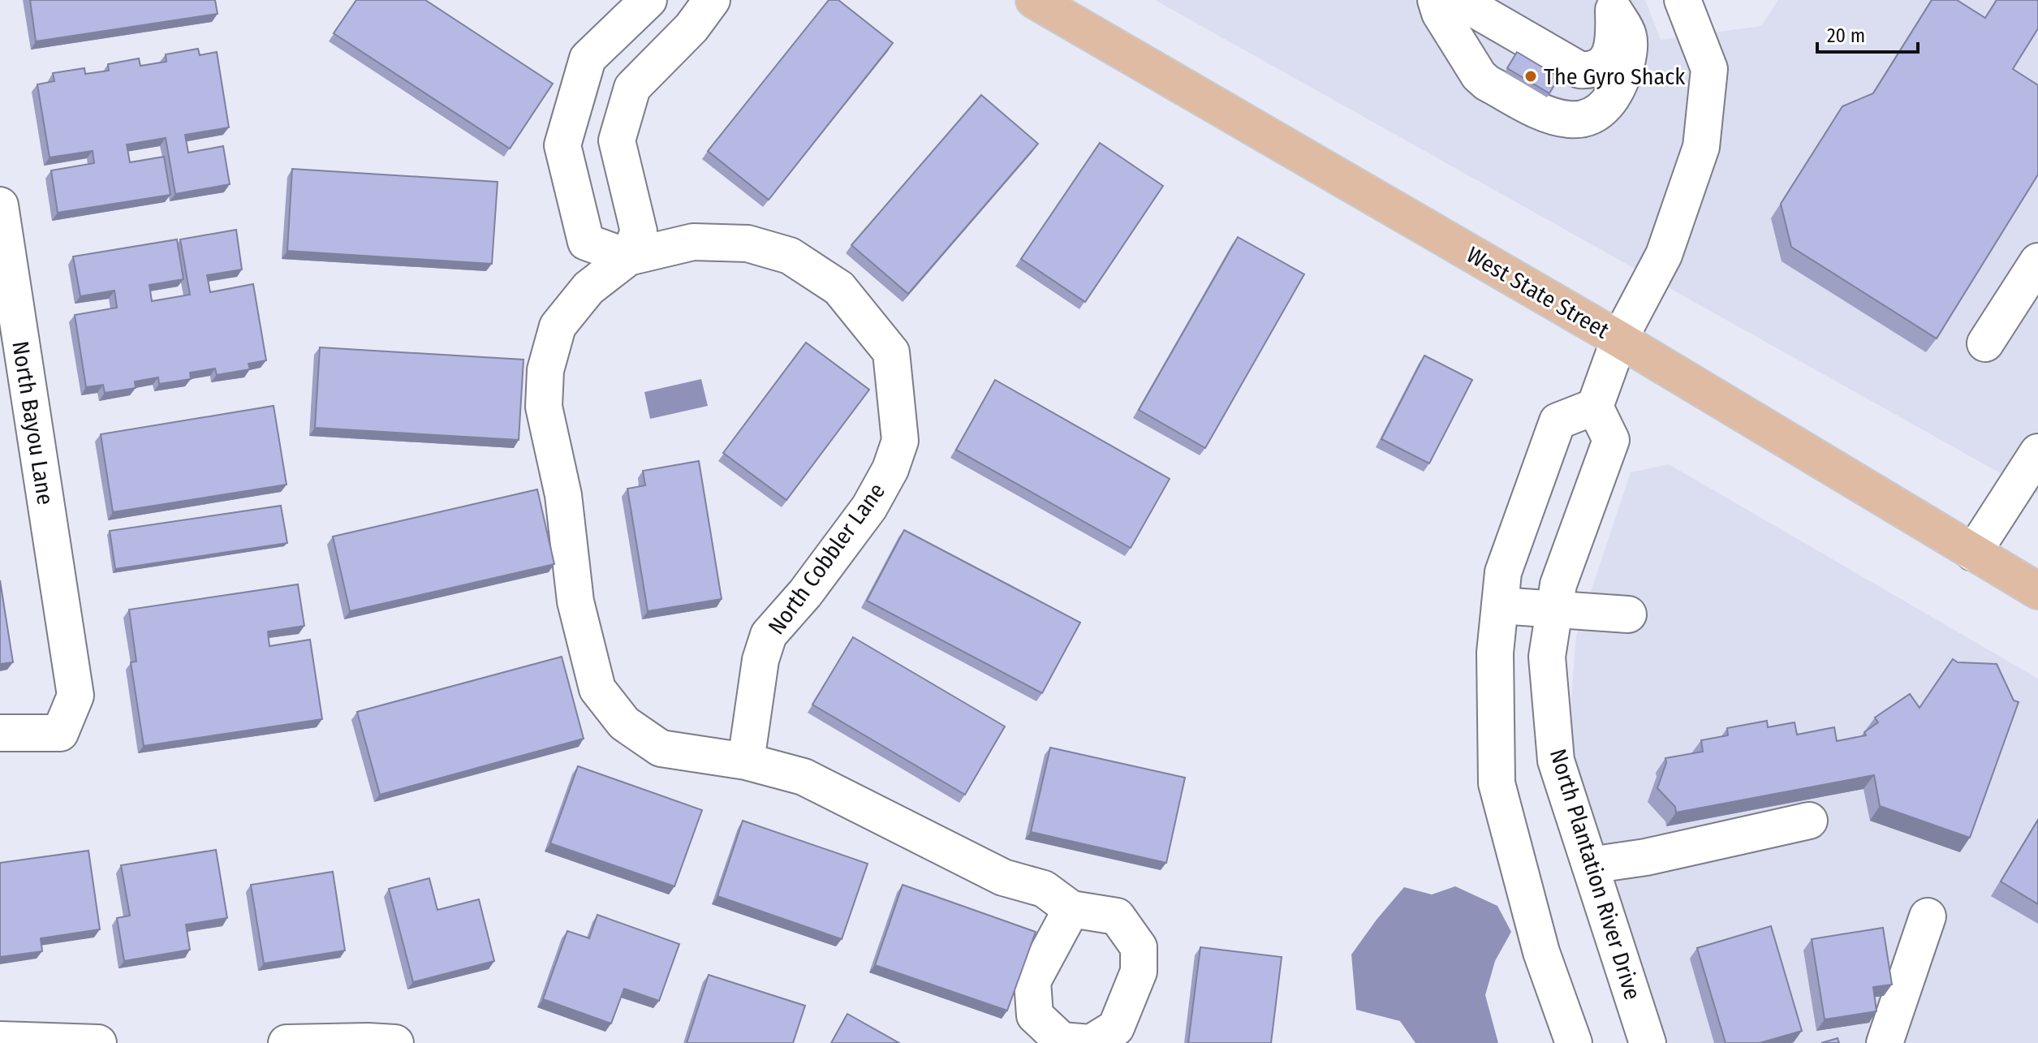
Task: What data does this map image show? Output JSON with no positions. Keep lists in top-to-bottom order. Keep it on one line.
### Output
{"streets":{"main road":["West State Street"],"street":["North Bayou Lane","North Cobbler Lane","North Plantation River Drive"]},"places":["The Gyro Shack"],"scale_bar":"20 m"}
